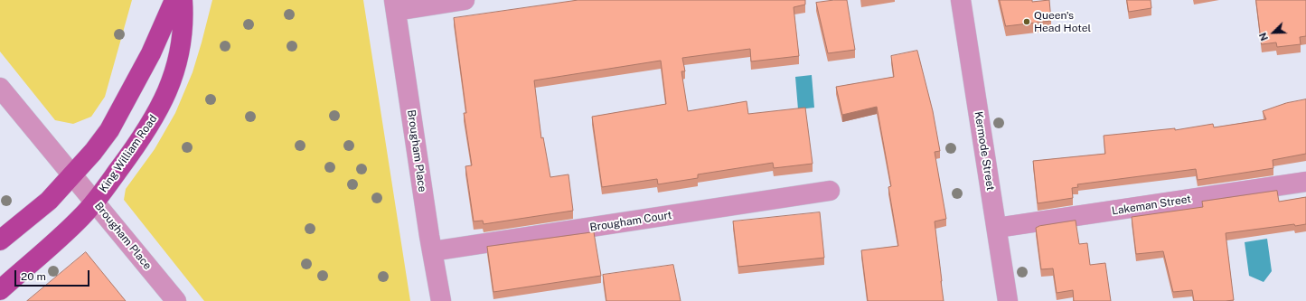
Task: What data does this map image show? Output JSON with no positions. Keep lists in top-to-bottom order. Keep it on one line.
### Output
{"streets":{"main road":["King William Road"],"street":["Brougham Place","Kermode Street","Lakeman Street","Brougham Court"]},"crossings":[["Brougham Place","King William Road"],["Brougham Place","Brougham Court"],["Kermode Street","Lakeman Street"]],"places":["Queen's Head Hotel"],"scale_bar":"20 m","north":"bottom left"}
